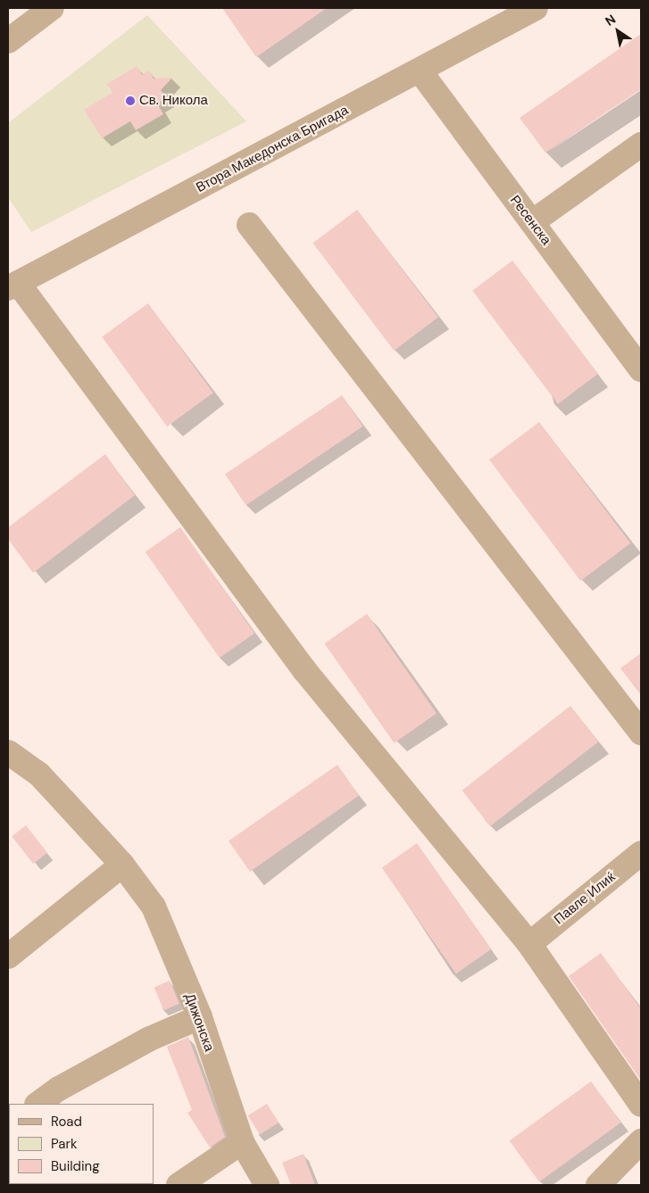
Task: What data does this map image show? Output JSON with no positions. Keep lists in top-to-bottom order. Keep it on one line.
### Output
{"streets":{"street":["Втора Македонска Бригада","Ресенска","Павле Илиќ","Дижонска"]},"crossings":[["Втора Македонска Бригада","Ресенска"]],"places":["Св. Никола"],"legend":["Road","Park","Building"],"north":"top left"}
